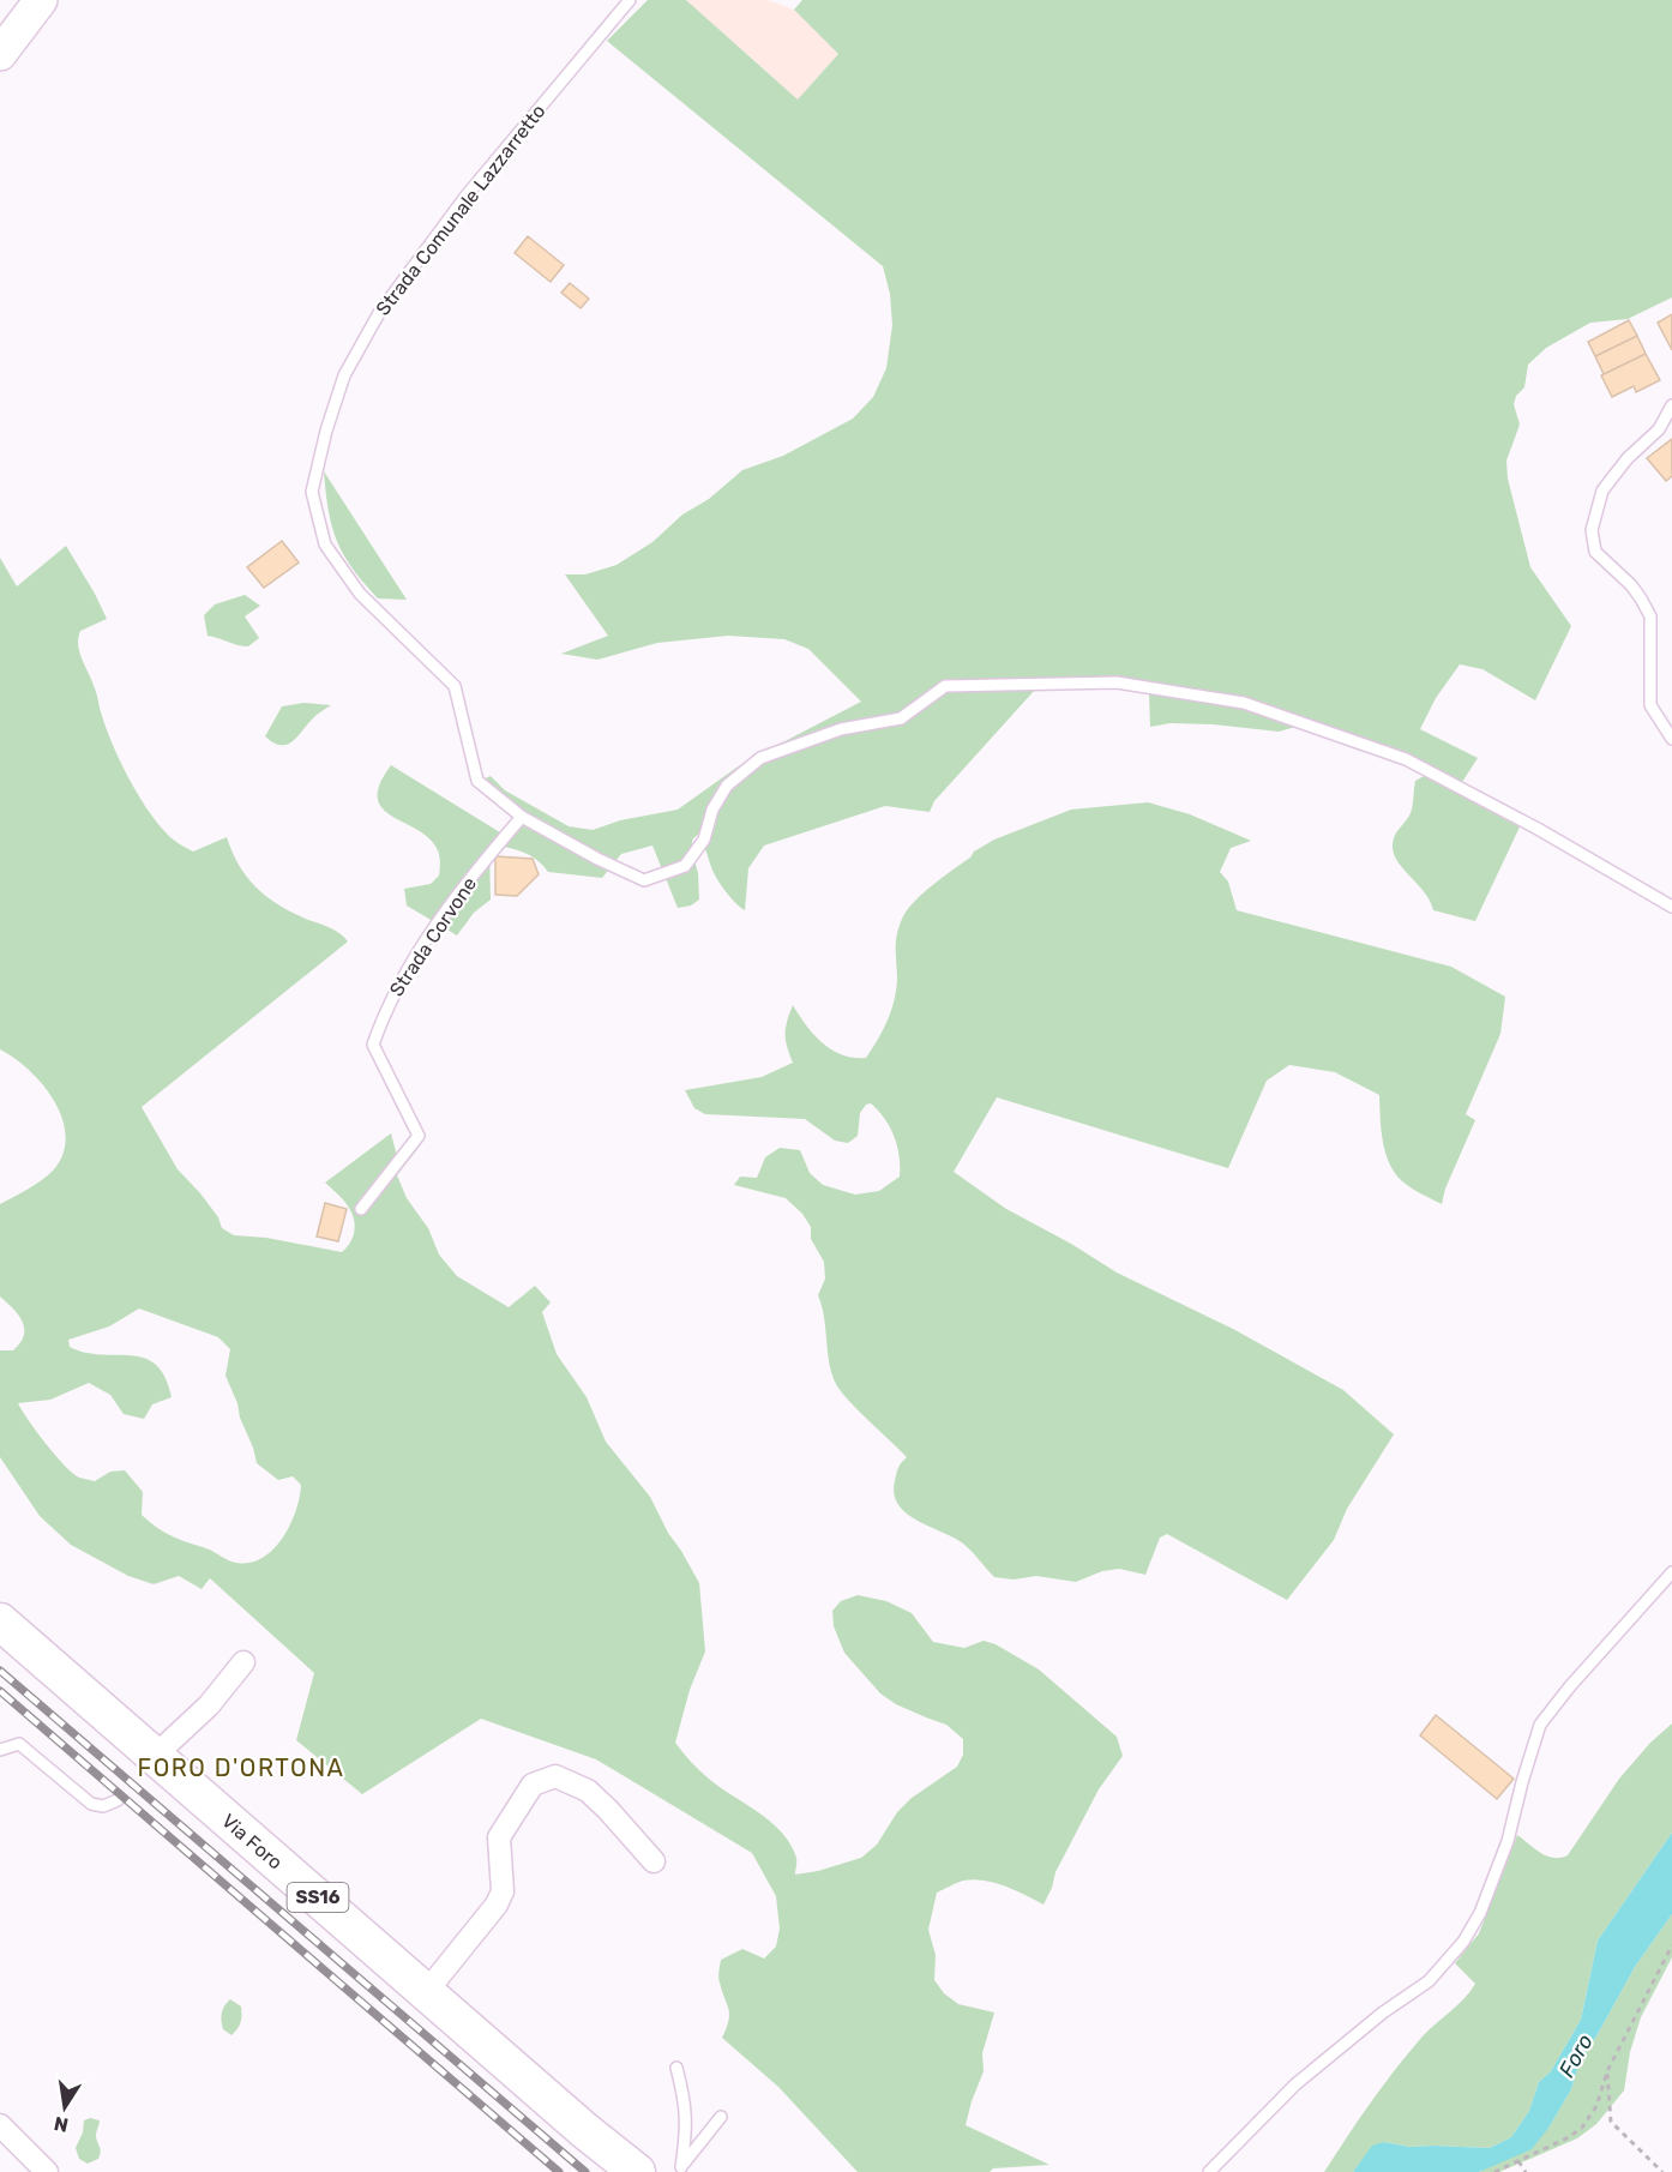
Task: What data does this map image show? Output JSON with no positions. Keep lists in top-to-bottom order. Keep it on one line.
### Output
{"streets":{"main road":["Via Foro","SS16"],"lane":["Strada Comunale Lazzarretto","Strada Corvone"]},"crossings":[["Strada Comunale Lazzarretto","Strada Corvone"]],"districts":["FORO D'ORTONA"],"water":["Foro"],"north":"bottom"}
